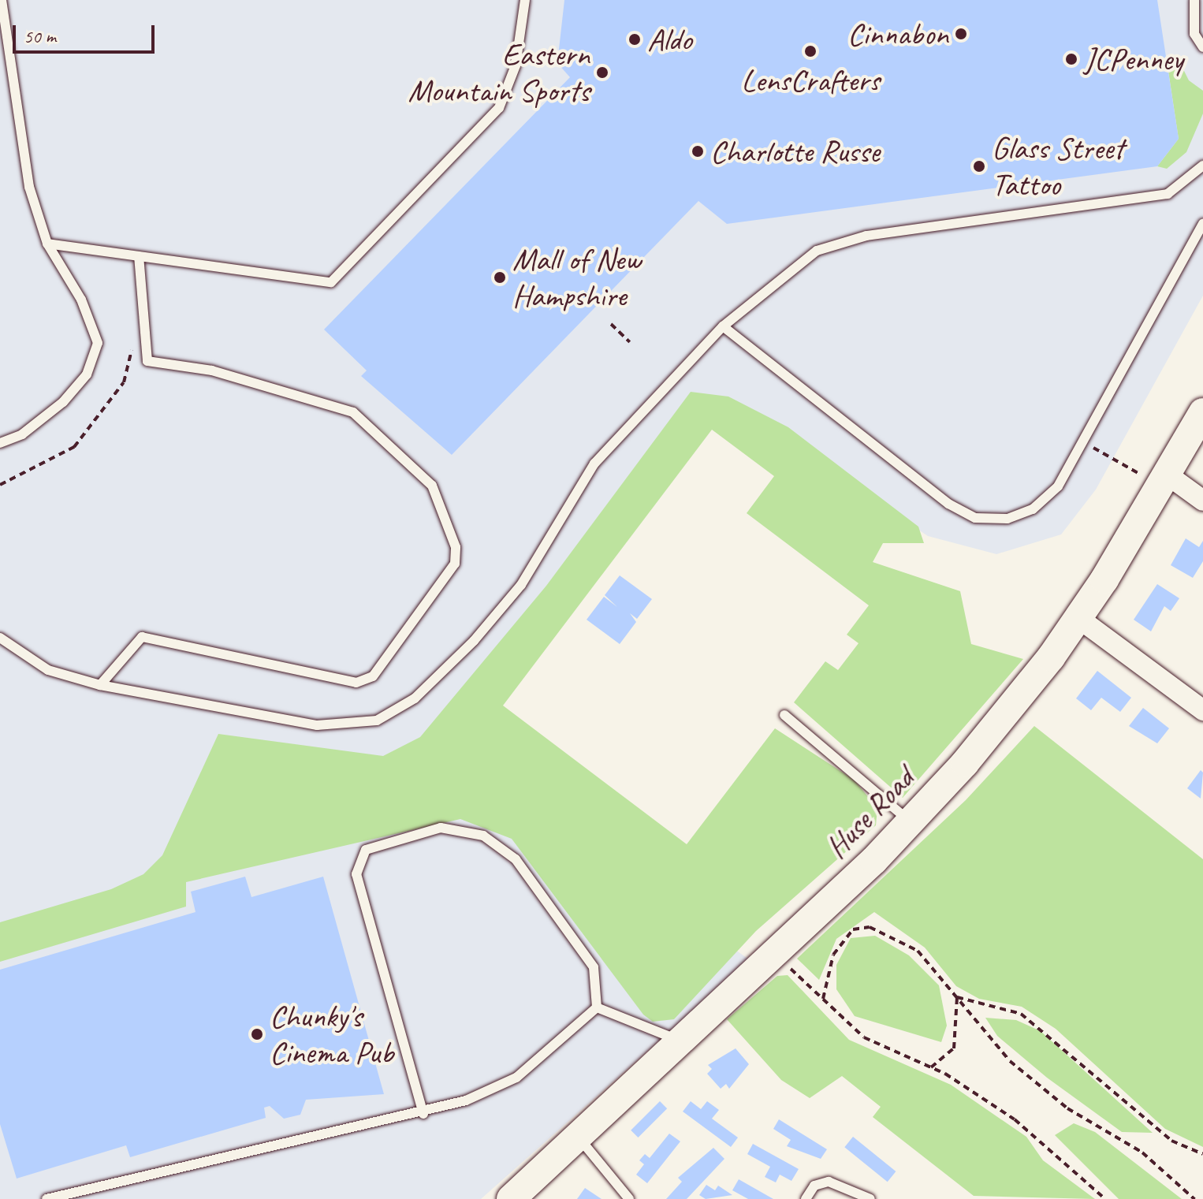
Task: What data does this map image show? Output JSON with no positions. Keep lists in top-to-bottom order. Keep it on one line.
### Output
{"streets":{"street":["Huse Road"]},"places":["Cinnabon","Aldo","LensCrafters","JCPenney","Eastern Mountain Sports","Charlotte Russe","Glass Street Tattoo","Mall of New Hampshire","Chunky's Cinema Pub"],"scale_bar":"50 m"}
